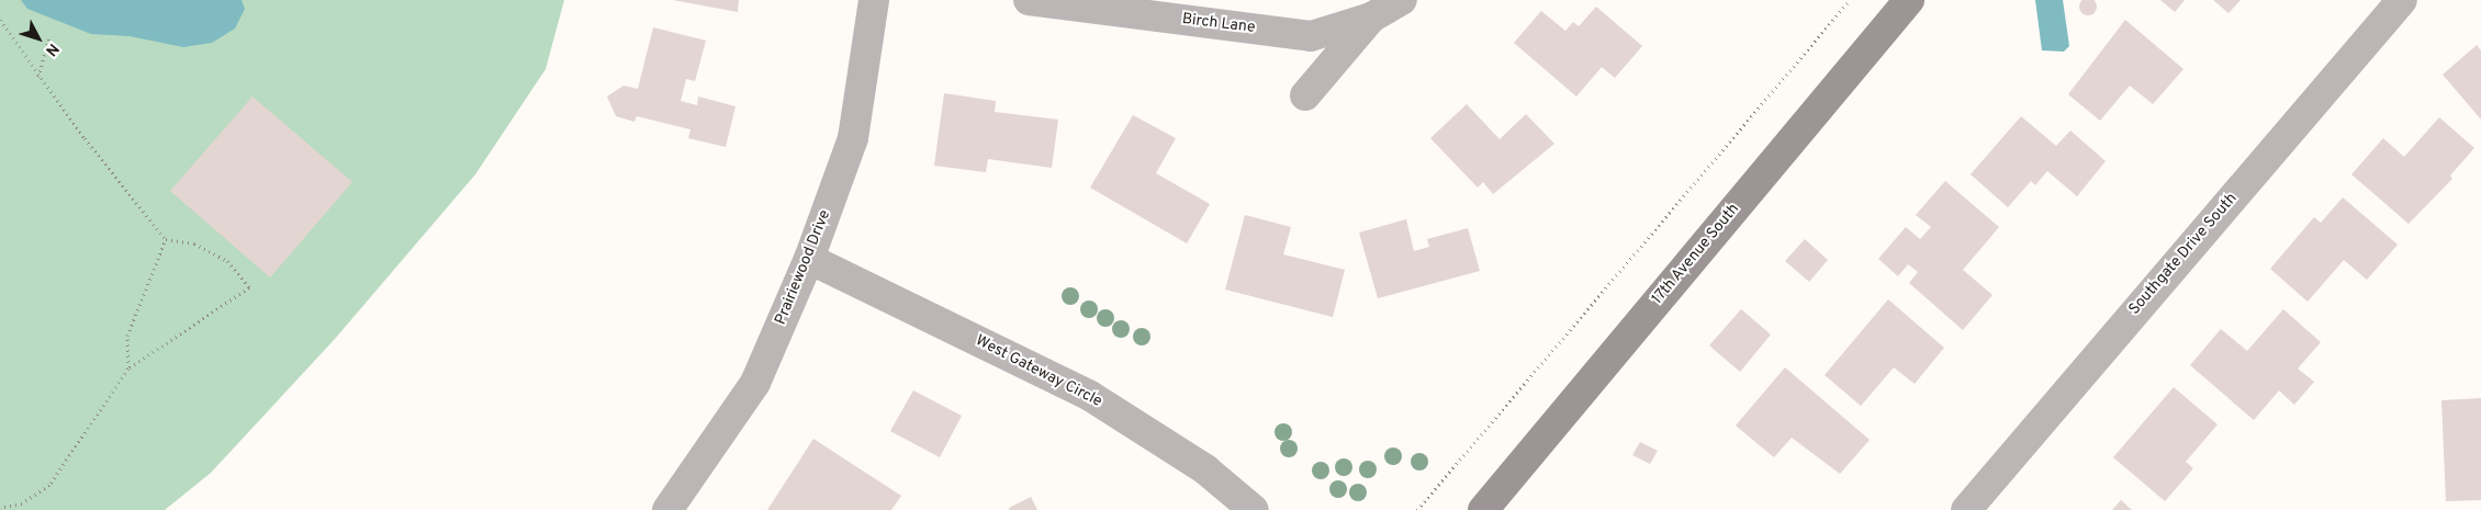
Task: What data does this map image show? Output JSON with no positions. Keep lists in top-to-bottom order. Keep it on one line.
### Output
{"streets":{"street":["Birch Lane","17th Avenue South","Southgate Drive South","Prairiewood Drive","West Gateway Circle"]},"crossings":[["Prairiewood Drive","West Gateway Circle"]],"north":"bottom right"}
